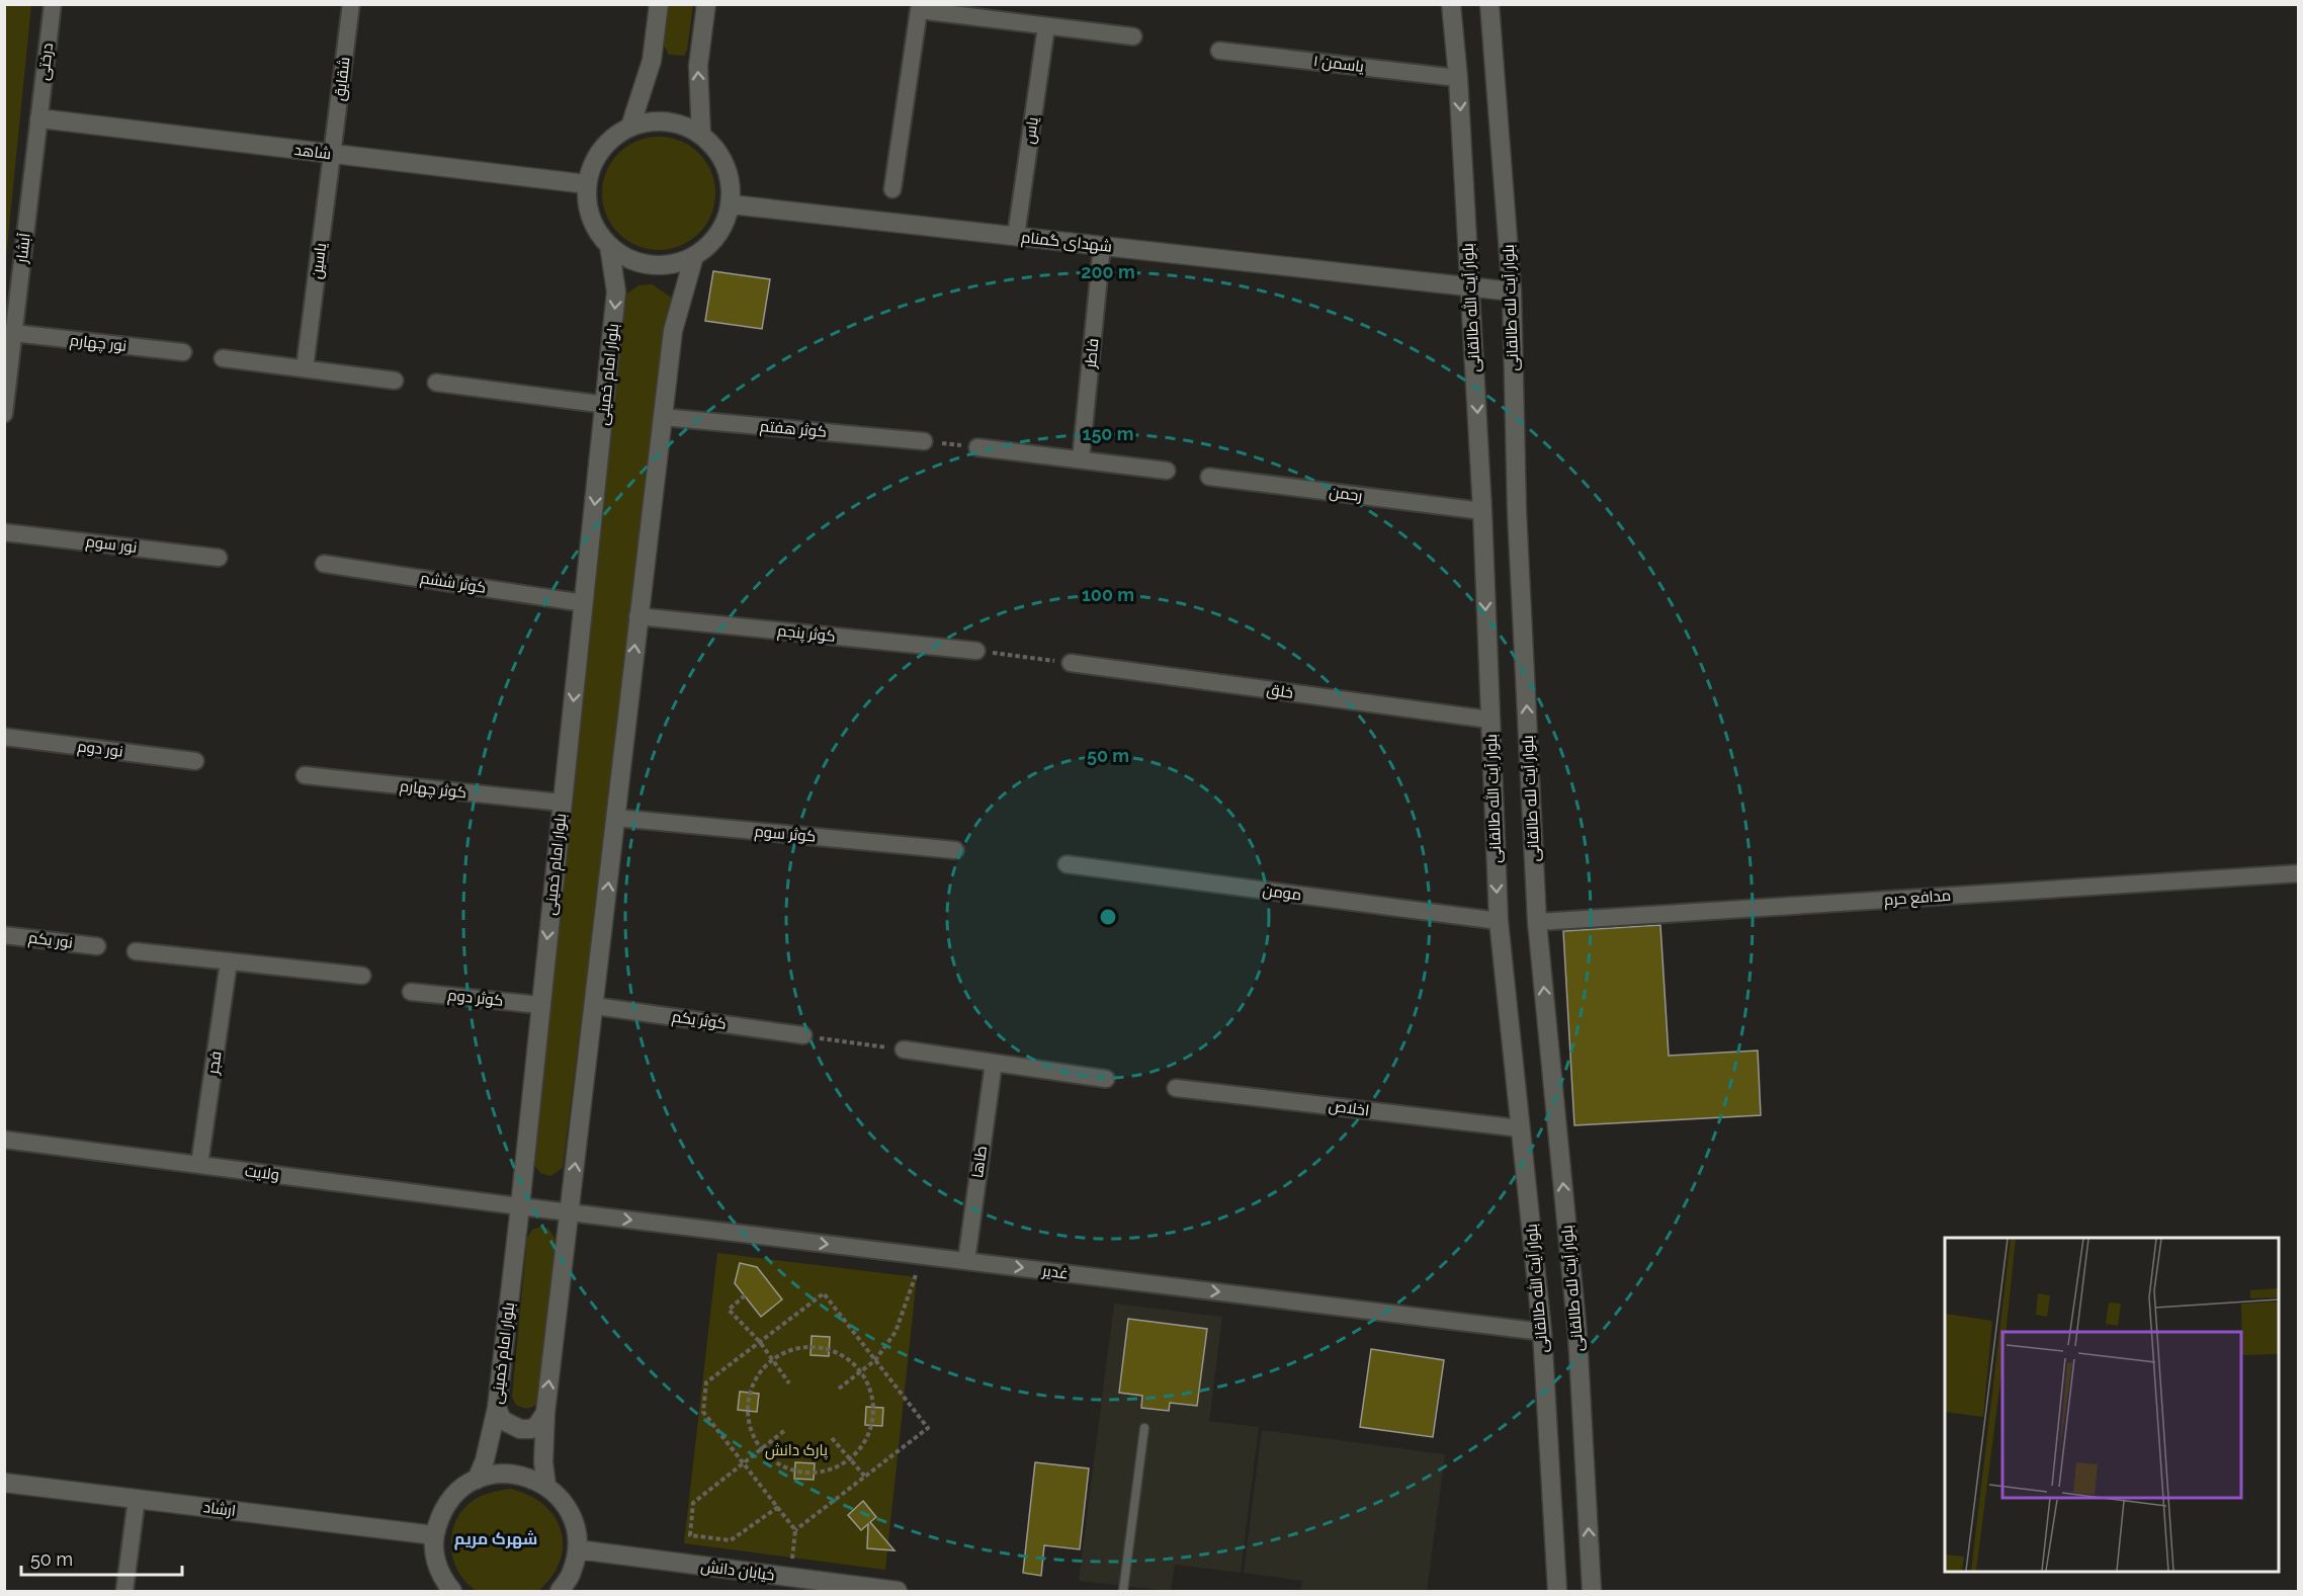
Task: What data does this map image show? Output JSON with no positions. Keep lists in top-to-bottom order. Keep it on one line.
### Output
{"streets":{"street":["درختی","یاسمن ۱","شقایق","یاس","شاهد","شهدای گمنام","آبشار","یاسین","بلوار آیت الله طالقانی","بلوار آیت لله طالقانی","نور چهارم","فاطر","بلوار امام خمینی","کوثر هفتم","رحمن","نور سوم","کوثر ششم","کوثر پنجم","خلق","نور دوم","کوثر چهارم","کوثر سوم","مومن","مدافع حرم","نور یکم","کوثر دوم","کوثر یکم","فجر","اخلاص","طاها","ولایت","غدیر","ارشاد","خیابان دانش"]},"crossings":[["درختی","شاهد"],["درختی","آبشار"],["یاسمن ۱","بلوار آیت الله طالقانی"],["شقایق","شاهد"],["شقایق","یاسین"],["یاس","شهدای گمنام"],["شاهد","شهدای گمنام"],["شاهد","آبشار"],["شاهد","یاسین"],["شاهد","بلوار امام خمینی"],["شهدای گمنام","بلوار آیت الله طالقانی"],["شهدای گمنام","بلوار آیت لله طالقانی"],["شهدای گمنام","فاطر"],["شهدای گمنام","بلوار امام خمینی"],["آبشار","نور چهارم"],["بلوار آیت الله طالقانی","رحمن"],["بلوار آیت الله طالقانی","خلق"],["بلوار آیت الله طالقانی","مومن"],["بلوار آیت الله طالقانی","اخلاص"],["بلوار آیت الله طالقانی","غدیر"],["بلوار آیت لله طالقانی","مدافع حرم"],["بلوار امام خمینی","کوثر ششم"],["بلوار امام خمینی","کوثر چهارم"],["بلوار امام خمینی","کوثر دوم"],["بلوار امام خمینی","ولایت"],["فجر","ولایت"],["طاها","غدیر"],["ولایت","غدیر"]],"one_way":["بلوار آیت الله طالقانی","بلوار آیت لله طالقانی","غدیر"],"districts":["شهرک مریم"],"parks":["پارک دانش"],"scale_bar":"50 m","rings":["200 m","150 m","100 m","50 m"]}
